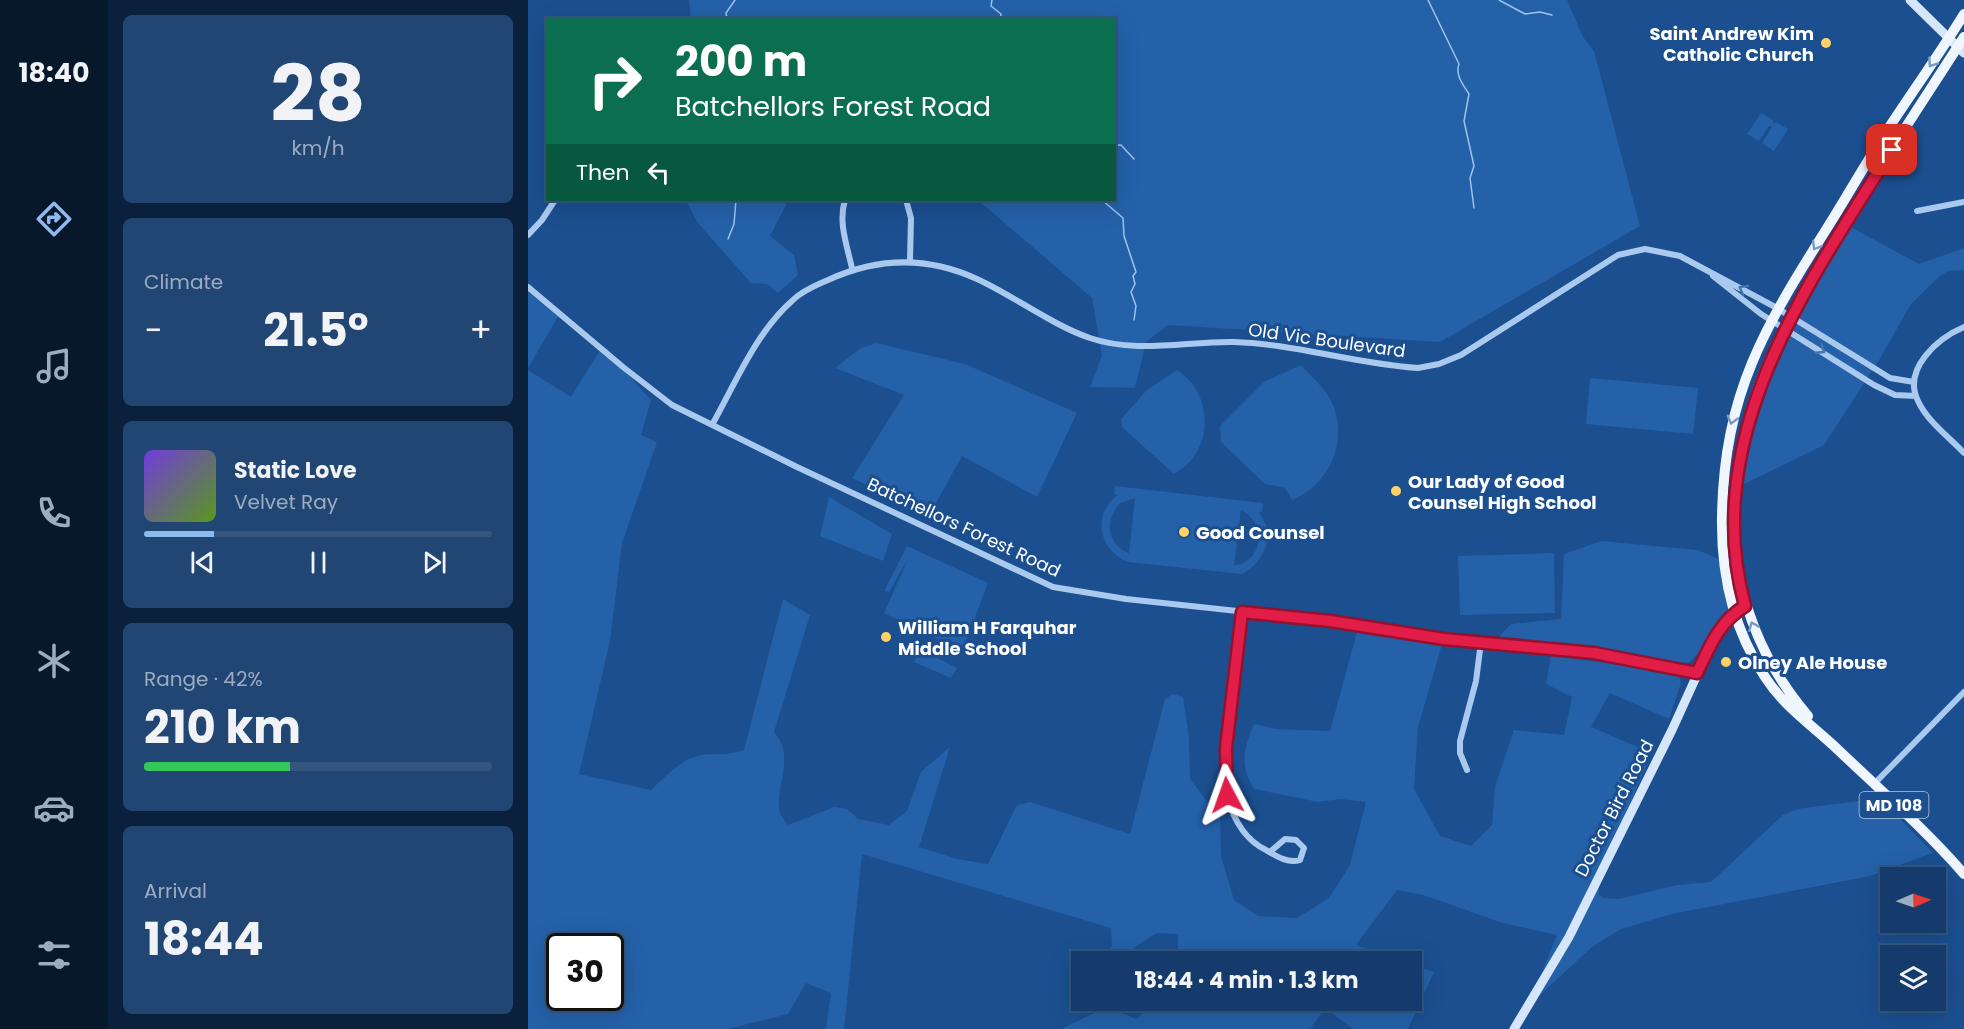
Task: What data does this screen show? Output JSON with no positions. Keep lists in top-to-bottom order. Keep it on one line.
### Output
{"streets":{"main road":["MD 108","Doctor Bird Road"],"street":["Old Vic Boulevard","Batchellors Forest Road"]},"crossings":[["Old Vic Boulevard","Batchellors Forest Road"],["Old Vic Boulevard","MD 108"],["Batchellors Forest Road","Doctor Bird Road"],["MD 108","Doctor Bird Road"]],"places":["Saint Andrew Kim Catholic Church","Our Lady of Good Counsel High School","Good Counsel","William H Farquhar Middle School","Olney Ale House"],"north":"right","page":{"tabs":"18:40","tile":[["28","km/h"],"Climate",["Range · 42%","210 km"],["Arrival","18:44"]],"turn":["200 m","Batchellors Forest Road"],"then":"Then","heat":["−","21.5°","+"],"song":["Static Love","Velvet Ray"],"limit":"30","trip":"18:44 · 4 min · 1.3 km"}}
